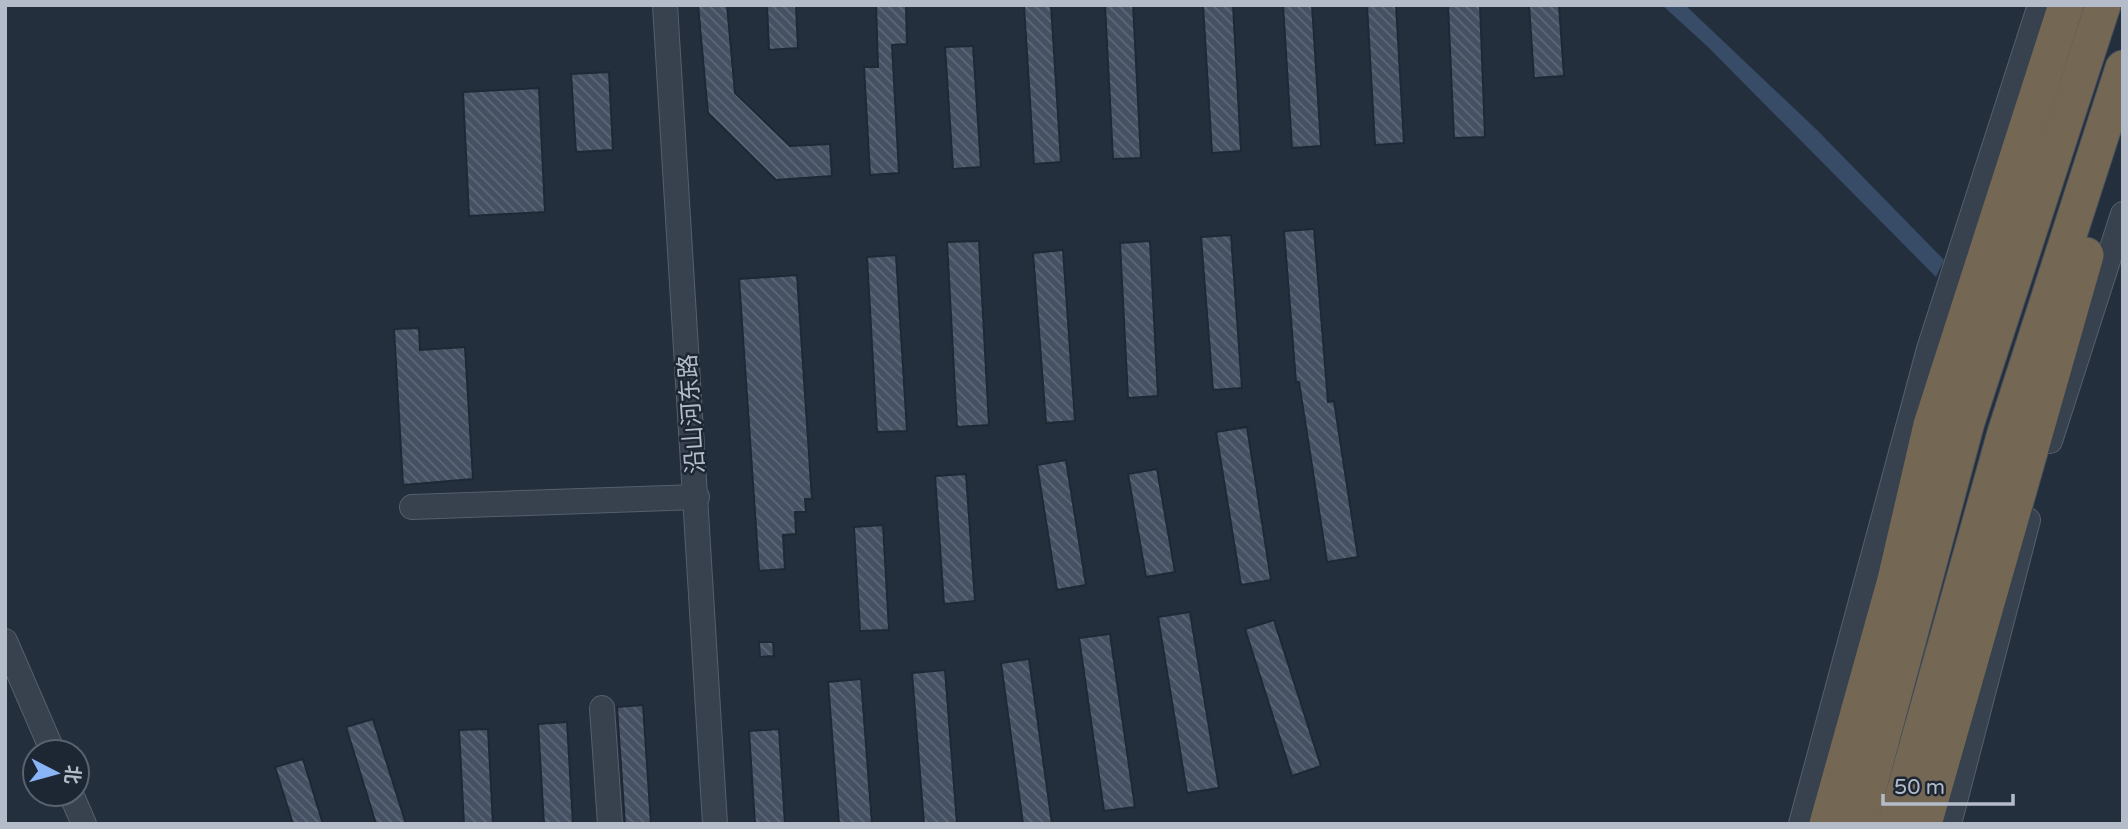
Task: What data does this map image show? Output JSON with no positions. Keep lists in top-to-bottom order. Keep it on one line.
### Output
{"streets":{"street":["沿山河东路"]},"scale_bar":"50 m","north":"right"}
